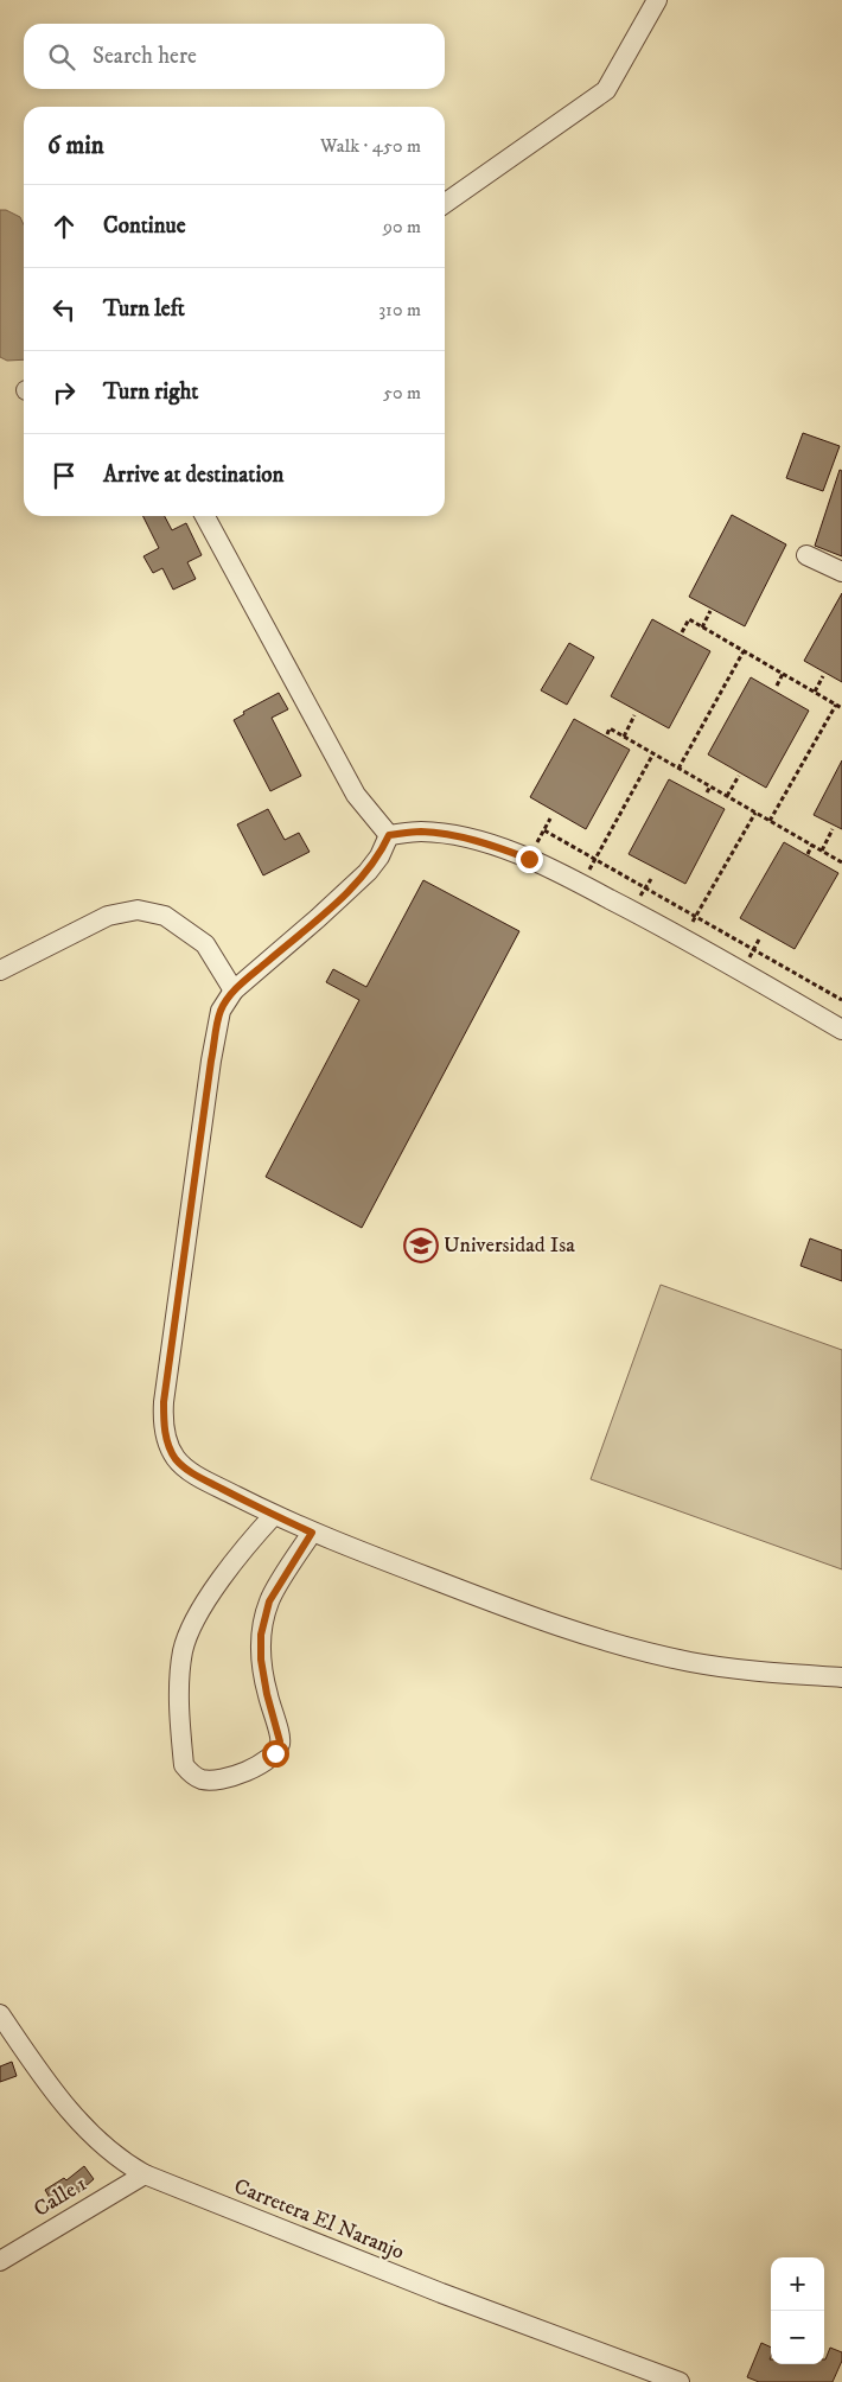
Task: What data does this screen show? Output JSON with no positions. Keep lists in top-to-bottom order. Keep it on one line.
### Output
{"streets":{"street":["Calle 1","Carretera El Naranjo"]},"crossings":[["Calle 1","Carretera El Naranjo"]],"places":{"school or university":["Universidad Isa"]},"page":{"search":"Search here","heading":["6 min","Walk · 450 m"],"list":[["Continue","90 m"],["Turn left","310 m"],["Turn right","50 m"],"Arrive at destination"],"map_buttons":["+","−"]}}
